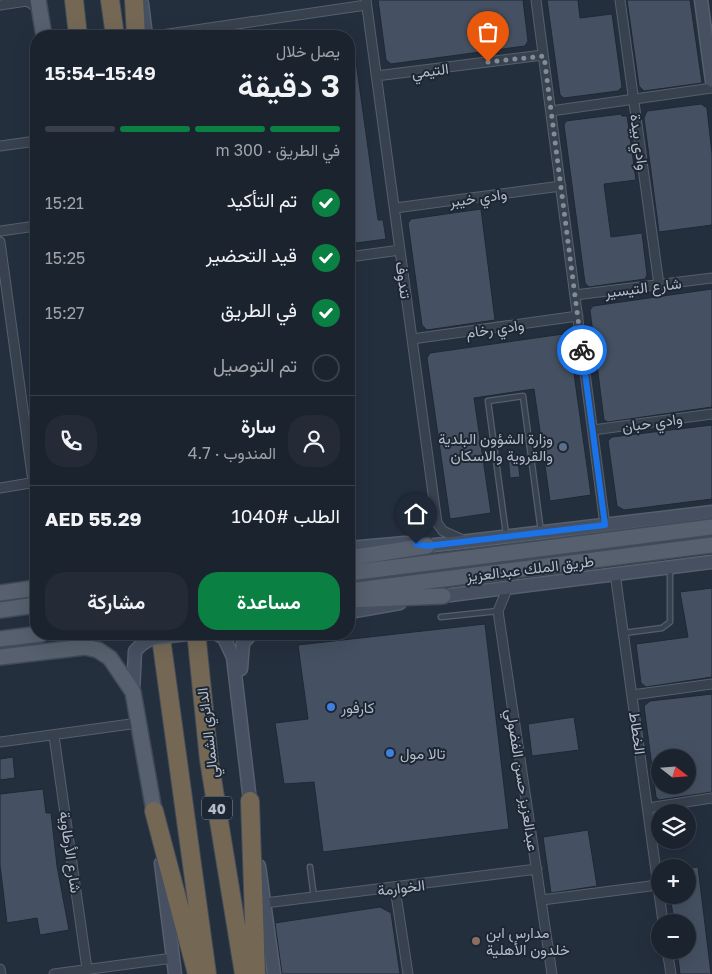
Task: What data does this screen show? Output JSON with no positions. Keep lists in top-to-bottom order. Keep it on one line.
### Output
{"streets":{"highway":["الدائري الشمالي","40"],"main road":["طريق الملك عبدالعزيز"],"street":["التيمي","وادي بيدة","وادي خيبر","تندوف","شارع التيسير","وادي رخام","وادي حبان","الخطاط","عبدالعزيز حسن الفضولي","شارع الأرطاوية","الخوارمة"]},"crossings":[["التيمي","تندوف"],["وادي بيدة","شارع التيسير"],["وادي خيبر","تندوف"],["تندوف","وادي رخام"],["عبدالعزيز حسن الفضولي","الخوارمة"]],"places":["وزارة الشؤون البلدية والقروية والاسكان","كارفور","تالا مول","مدارس ابن خلدون الأهلية"],"north":"right","page":{"heading":["3 دقيقة","يصل خلال","15:49–15:54"],"panel":["سارة","المندوب · 4.7","الطلب #1040","AED 55.29"],"bar":"في الطريق · 300 m","list":[["تم التأكيد","15:21"],["قيد التحضير","15:25"],["في الطريق","15:27"],"تم التوصيل"],"buttons":["مساعدة","مشاركة"],"map_buttons":["+","−"]}}
